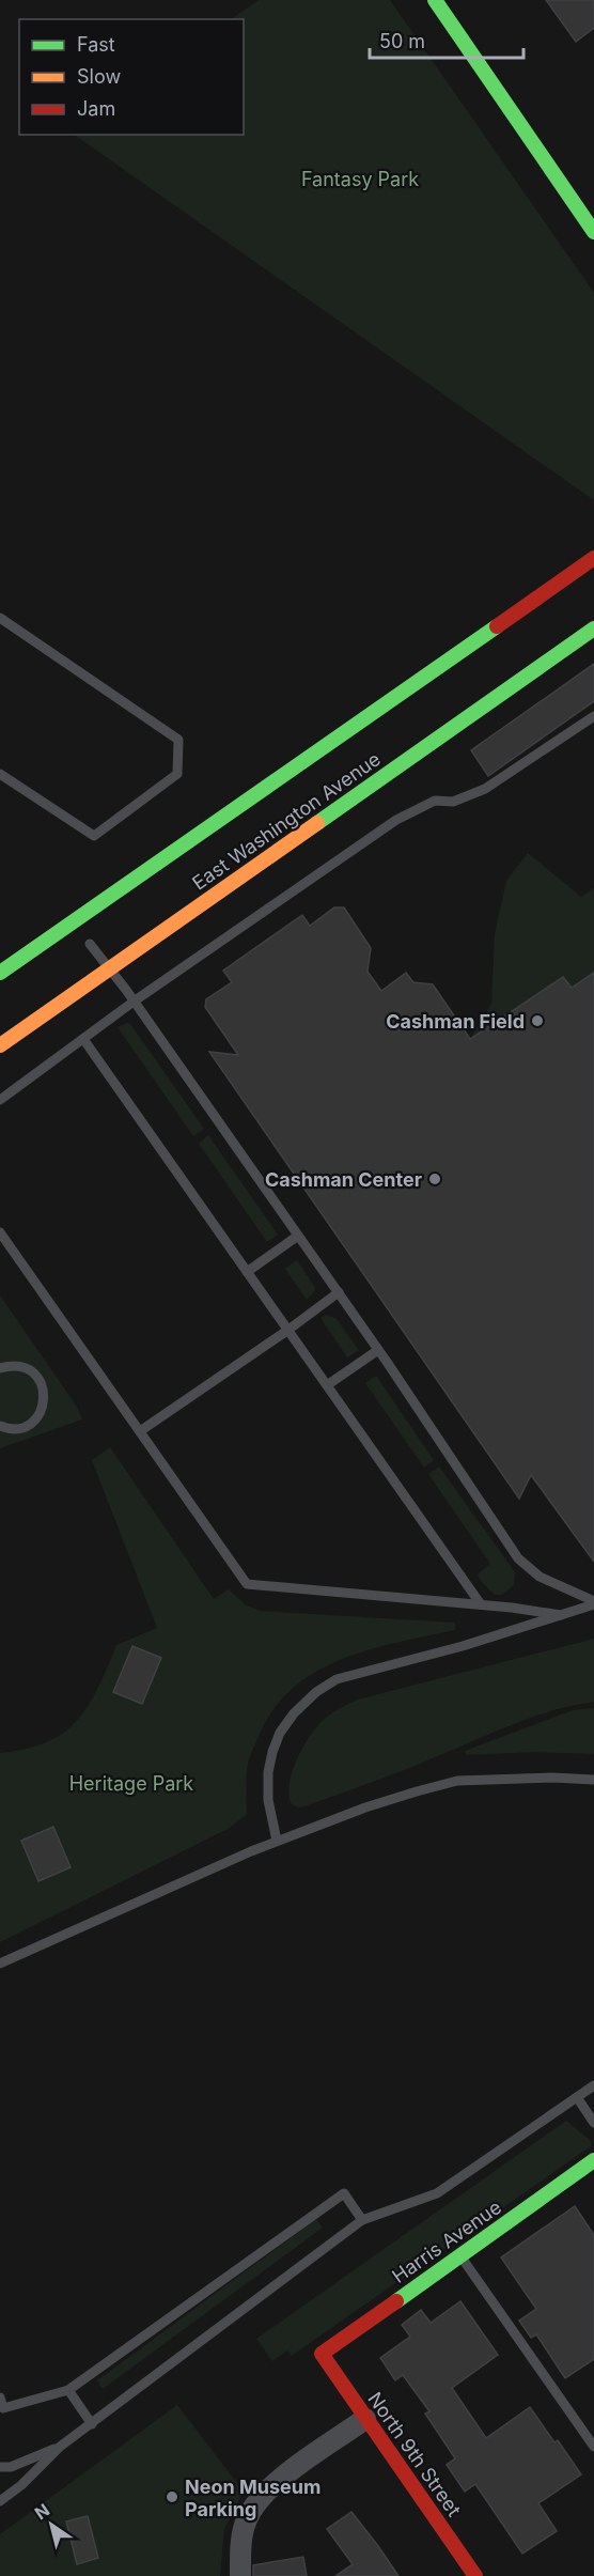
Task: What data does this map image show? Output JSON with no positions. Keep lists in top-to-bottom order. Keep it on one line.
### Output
{"streets":{"main road":["East Washington Avenue","Harris Avenue","North 9th Street"]},"crossings":[["Harris Avenue","North 9th Street"]],"parks":["Fantasy Park","Heritage Park"],"places":["Cashman Field","Cashman Center","Neon Museum Parking"],"legend":["Fast","Slow","Jam"],"scale_bar":"50 m","north":"top left"}
